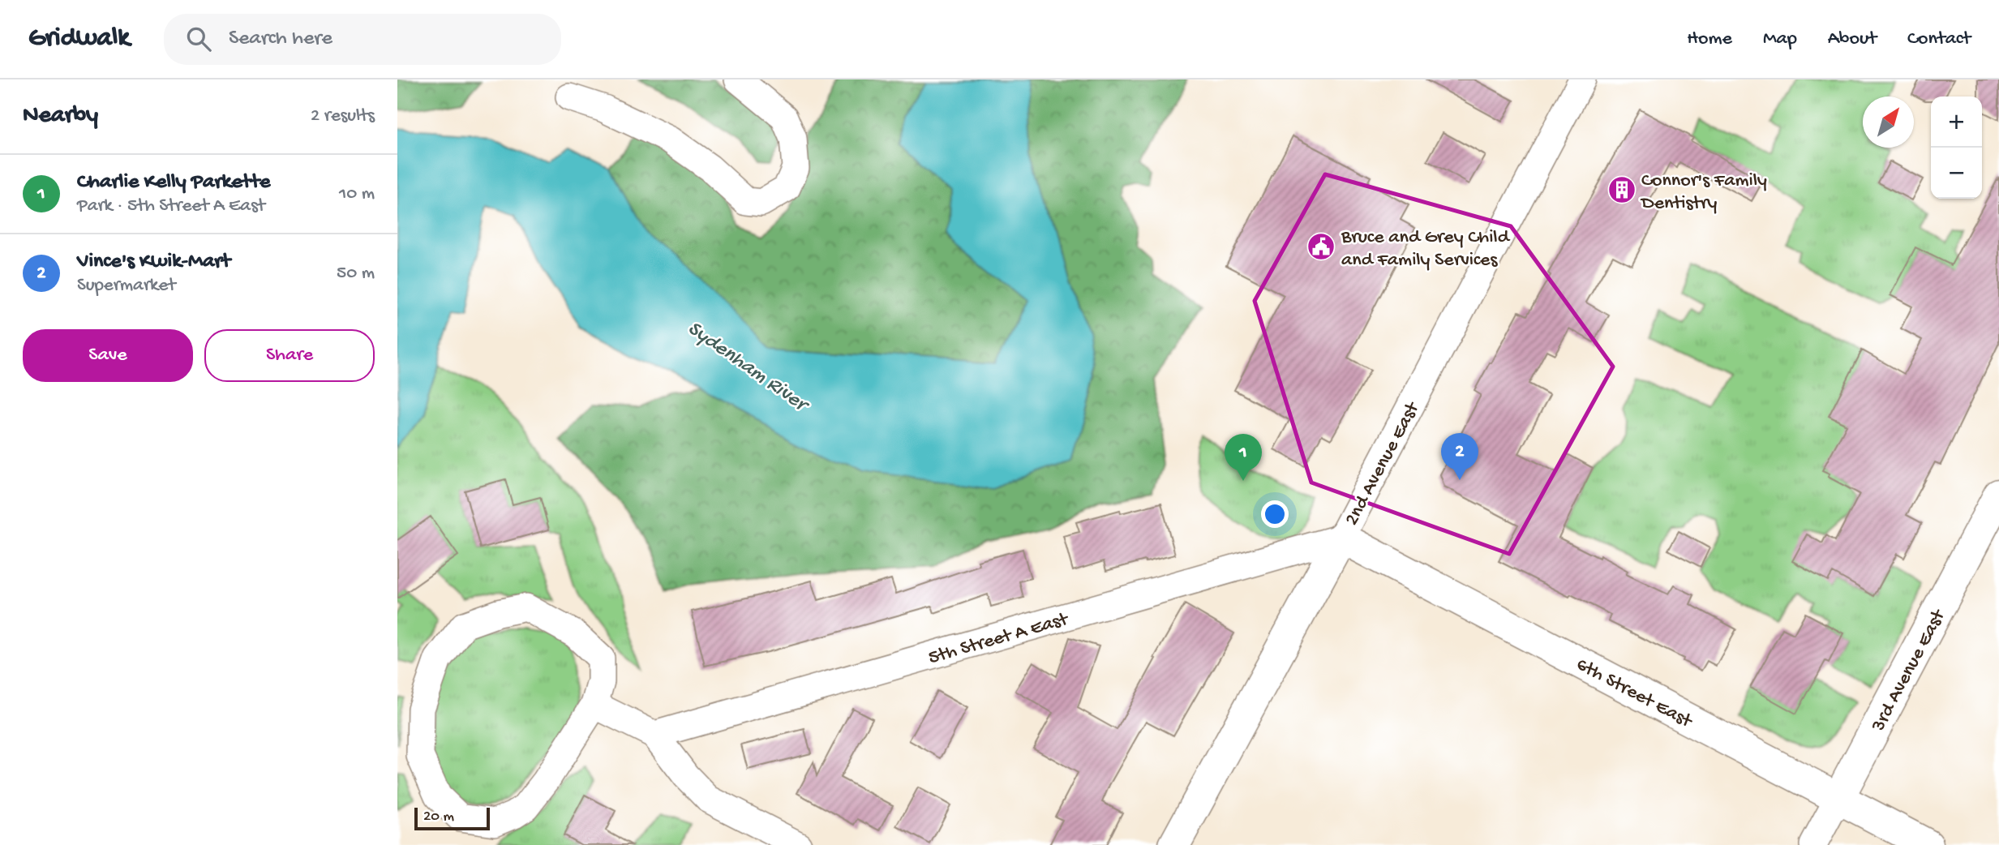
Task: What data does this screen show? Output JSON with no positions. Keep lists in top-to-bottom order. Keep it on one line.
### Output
{"streets":{"main road":["2nd Avenue East","3rd Avenue East","6th Street East"],"street":["5th Street A East"]},"crossings":[["2nd Avenue East","5th Street A East"],["2nd Avenue East","6th Street East"],["5th Street A East","6th Street East"],["3rd Avenue East","6th Street East"]],"water":["Sydenham River"],"places":{"building":["Connor's Family Dentistry"],"public building":["Bruce and Grey Child and Family Services"]},"scale_bar":"20 m","north":"top right","page":{"header":"Gridwalk","search":"Search here","nav":["Home","Map","About","Contact"],"heading":["Nearby","2 results"],"map_buttons":["+","−"],"list":[{"mark":"1","name":"Charlie Kelly Parkette","note":"Park · 5th Street A East","value":"10 m"},{"mark":"2","name":"Vince's Kwik-Mart","note":"Supermarket","value":"50 m"}],"buttons":["Save","Share"],"pins":["2","1"],"scale":"20 m"}}
